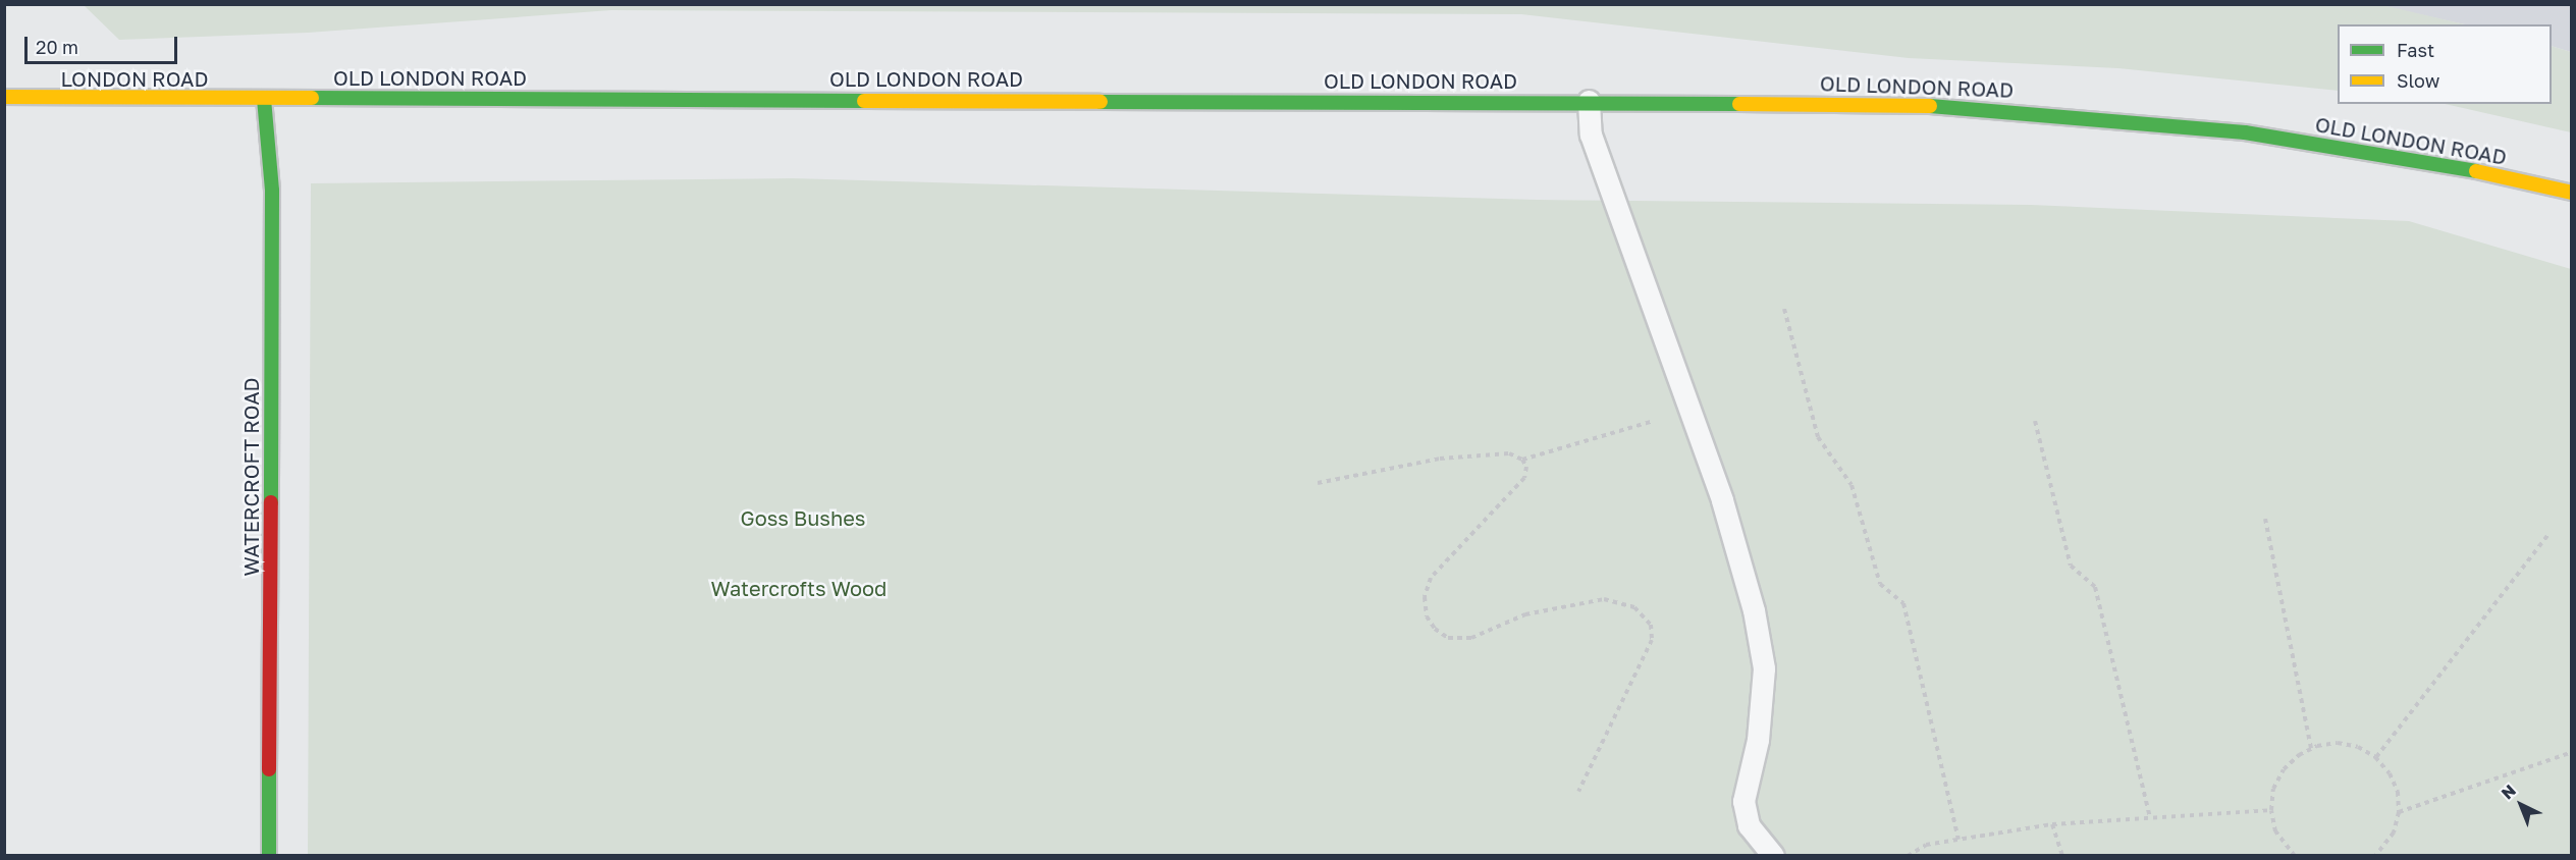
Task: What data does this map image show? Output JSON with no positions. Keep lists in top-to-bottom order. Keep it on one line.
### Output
{"streets":{"street":["OLD LONDON ROAD","LONDON ROAD","WATERCROFT ROAD"]},"crossings":[["OLD LONDON ROAD","LONDON ROAD"],["OLD LONDON ROAD","WATERCROFT ROAD"],["LONDON ROAD","WATERCROFT ROAD"]],"parks":["Goss Bushes","Watercrofts Wood"],"legend":["Fast","Slow"],"scale_bar":"20 m","north":"top left"}
